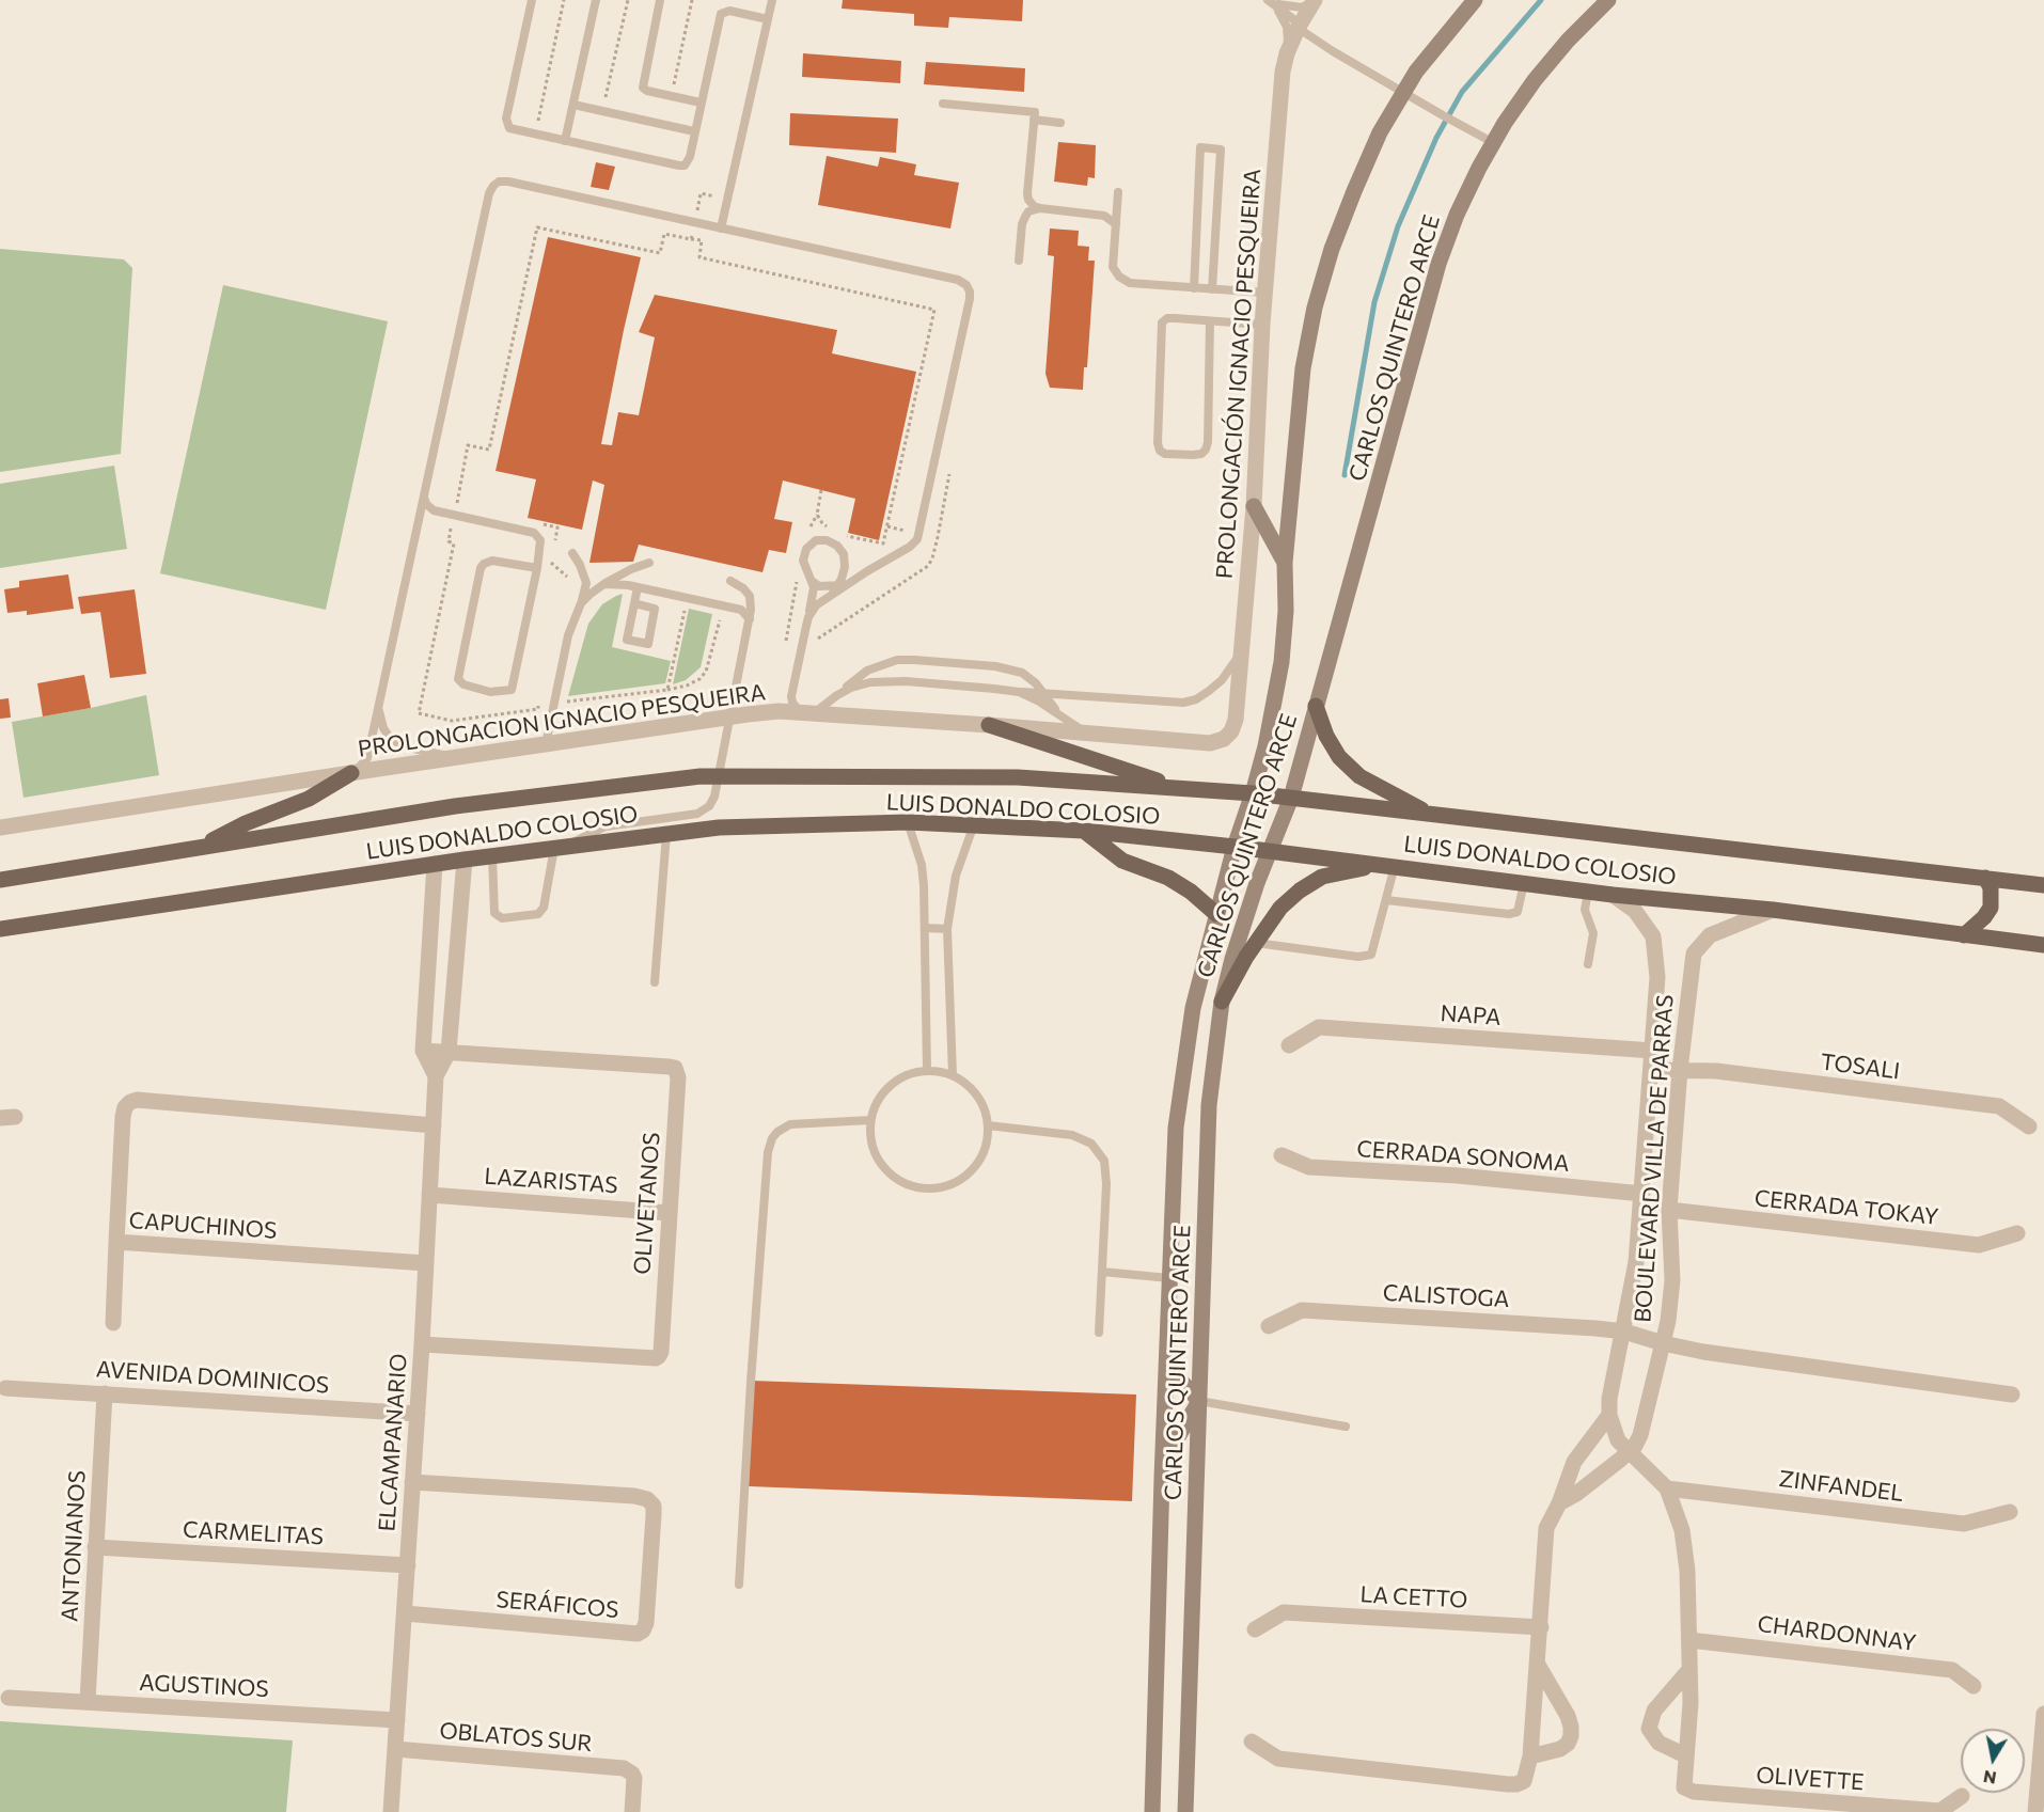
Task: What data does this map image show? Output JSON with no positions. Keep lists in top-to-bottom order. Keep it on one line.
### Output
{"streets":{"main road":["CARLOS QUINTERO ARCE","LUIS DONALDO COLOSIO"],"street":["PROLONGACIÓN IGNACIO PESQUEIRA","PROLONGACION IGNACIO PESQUEIRA","NAPA","TOSALI","CERRADA SONOMA","BOULEVARD VILLA DE PARRAS","LAZARISTAS","OLIVETANOS","CERRADA TOKAY","CAPUCHINOS","CALISTOGA","AVENIDA DOMINICOS","ELCAMPANARIO","ZINFANDEL","CARMELITAS","ANTONIANOS","LA CETTO","SERÁFICOS","CHARDONNAY","AGUSTINOS","OBLATOS SUR","OLIVETTE"]},"crossings":[["CARLOS QUINTERO ARCE","LUIS DONALDO COLOSIO"],["PROLONGACIÓN IGNACIO PESQUEIRA","PROLONGACION IGNACIO PESQUEIRA"],["LUIS DONALDO COLOSIO","BOULEVARD VILLA DE PARRAS"],["LUIS DONALDO COLOSIO","ELCAMPANARIO"],["NAPA","BOULEVARD VILLA DE PARRAS"],["TOSALI","BOULEVARD VILLA DE PARRAS"],["CERRADA SONOMA","BOULEVARD VILLA DE PARRAS"],["BOULEVARD VILLA DE PARRAS","CERRADA TOKAY"],["BOULEVARD VILLA DE PARRAS","CALISTOGA"],["BOULEVARD VILLA DE PARRAS","ZINFANDEL"],["BOULEVARD VILLA DE PARRAS","LA CETTO"],["BOULEVARD VILLA DE PARRAS","CHARDONNAY"],["BOULEVARD VILLA DE PARRAS","OLIVETTE"],["LAZARISTAS","OLIVETANOS"],["LAZARISTAS","ELCAMPANARIO"],["OLIVETANOS","ELCAMPANARIO"],["CAPUCHINOS","ELCAMPANARIO"],["AVENIDA DOMINICOS","ELCAMPANARIO"],["AVENIDA DOMINICOS","ANTONIANOS"],["ELCAMPANARIO","CARMELITAS"],["ELCAMPANARIO","SERÁFICOS"],["ELCAMPANARIO","AGUSTINOS"],["ELCAMPANARIO","OBLATOS SUR"],["CARMELITAS","ANTONIANOS"],["ANTONIANOS","AGUSTINOS"]],"north":"bottom"}
